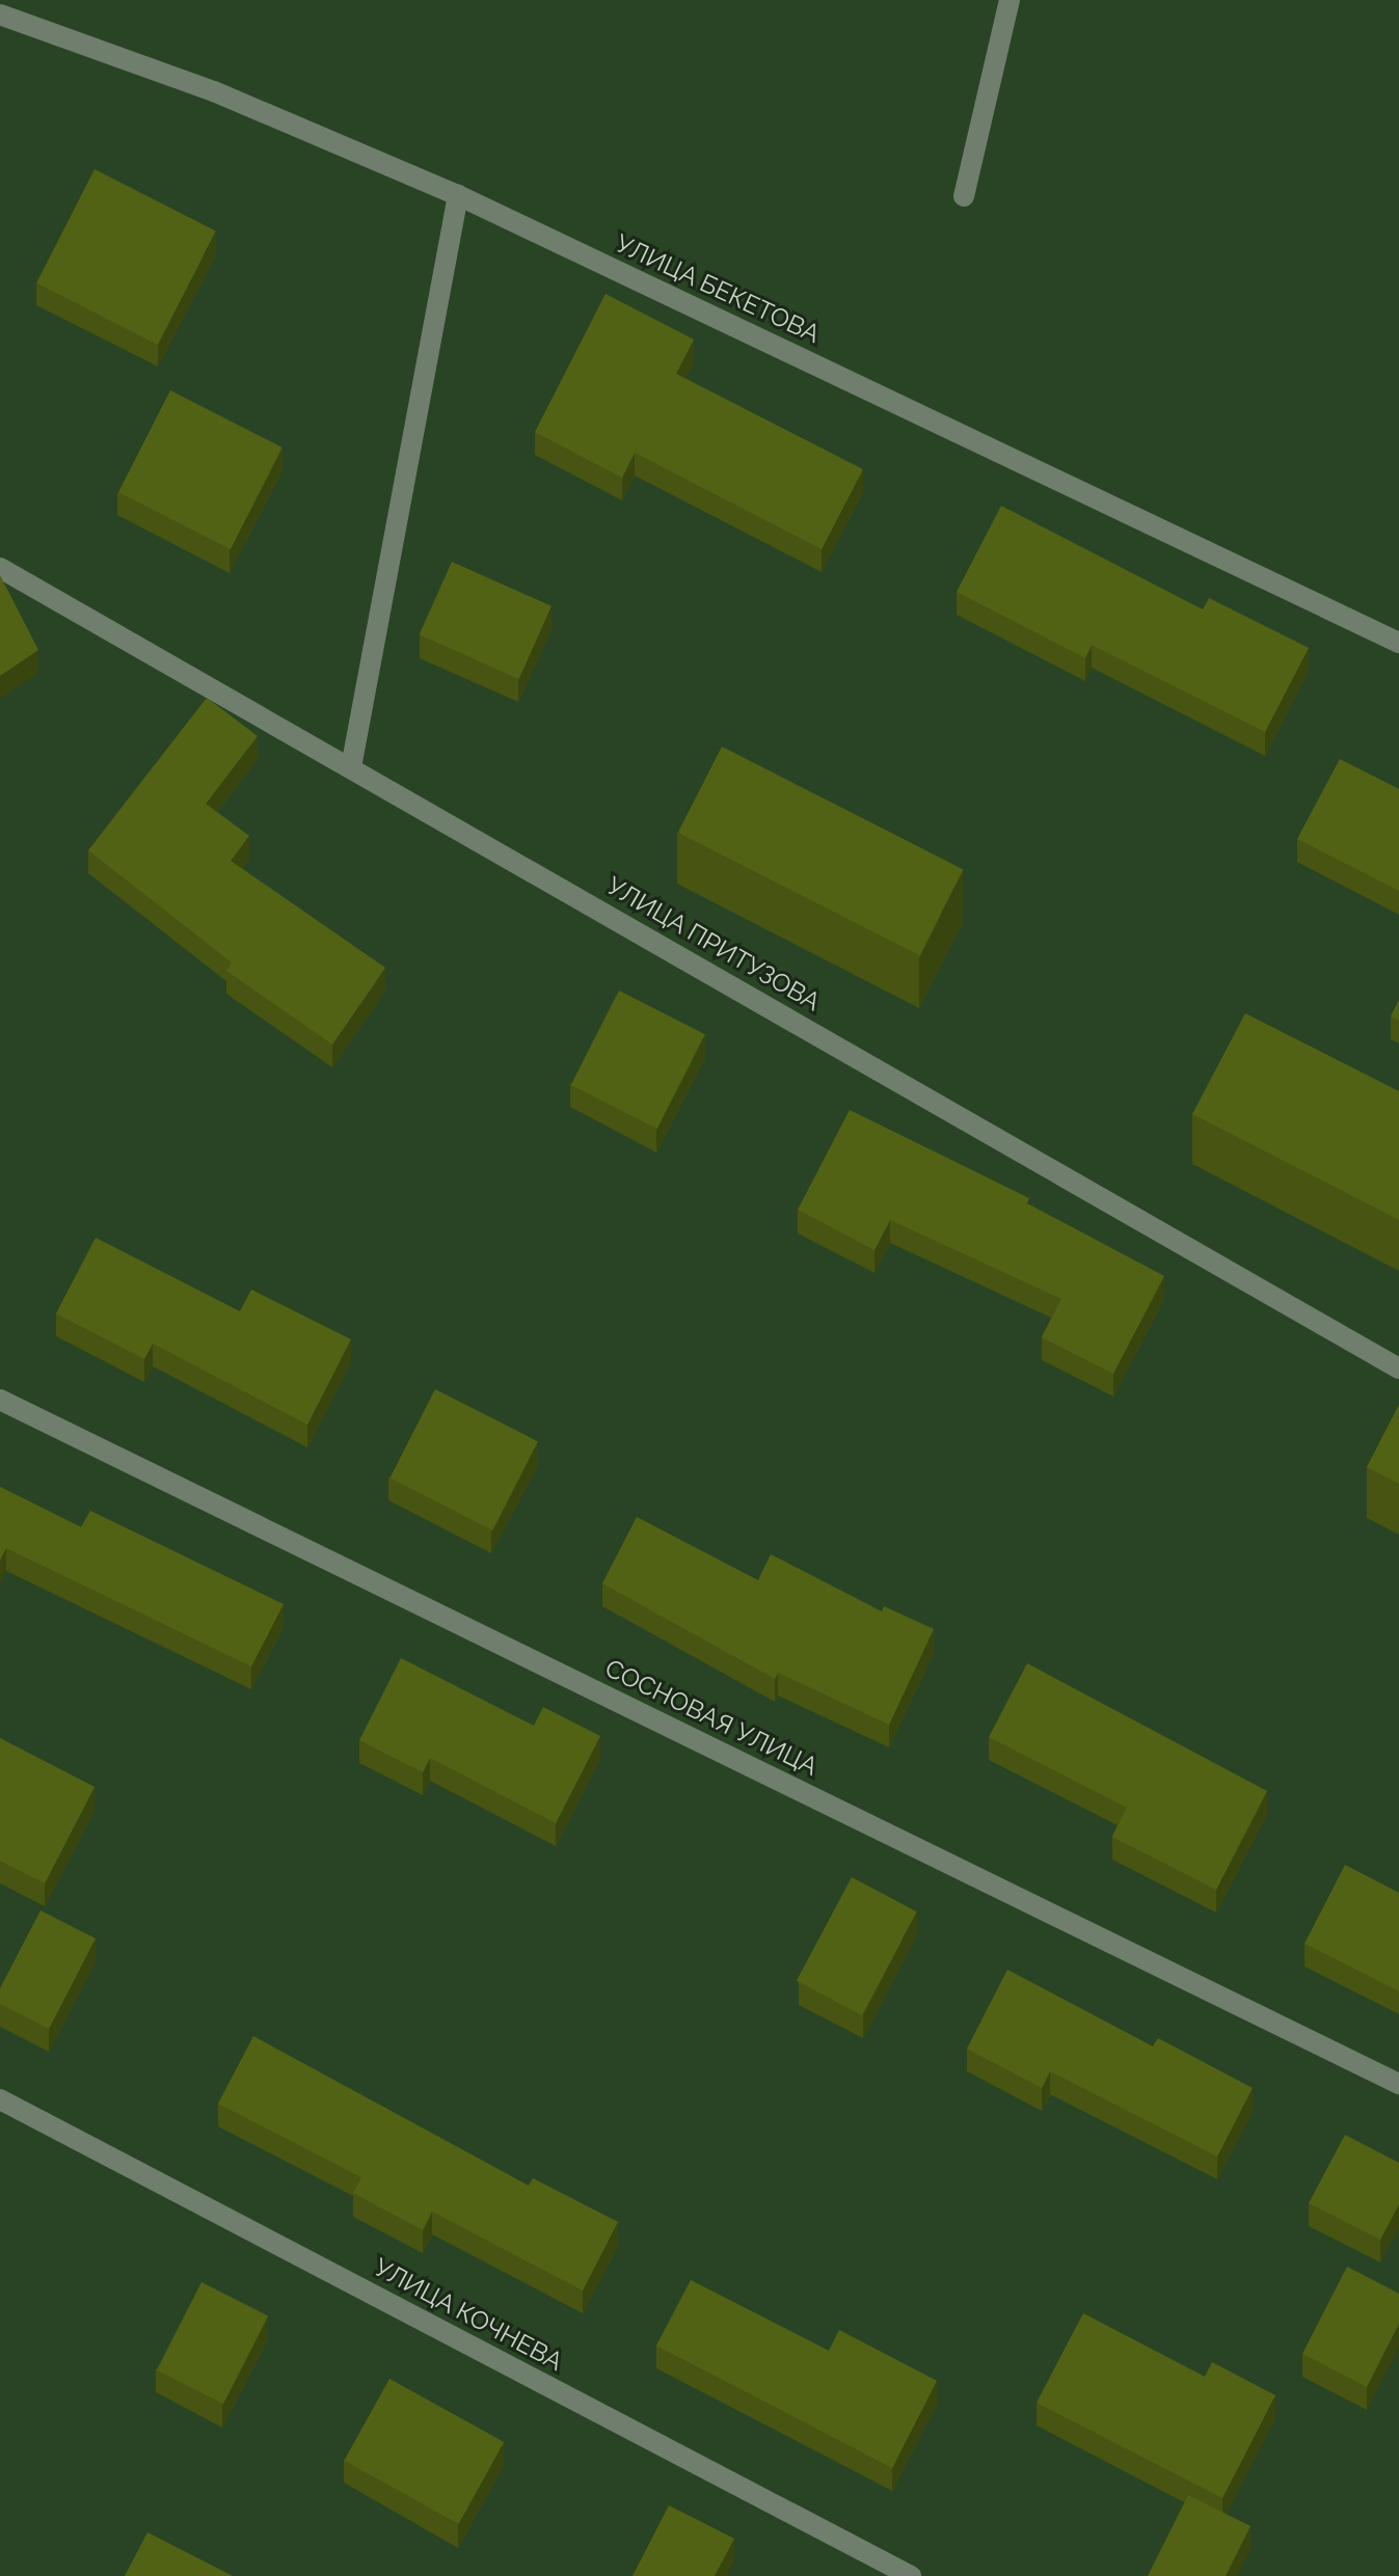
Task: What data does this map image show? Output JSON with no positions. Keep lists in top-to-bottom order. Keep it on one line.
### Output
{"streets":{"street":["УЛИЦА БЕКЕТОВА","УЛИЦА ПРИТУЗОВА","СОСНОВАЯ УЛИЦА","УЛИЦА КОЧНЕВА"]}}
